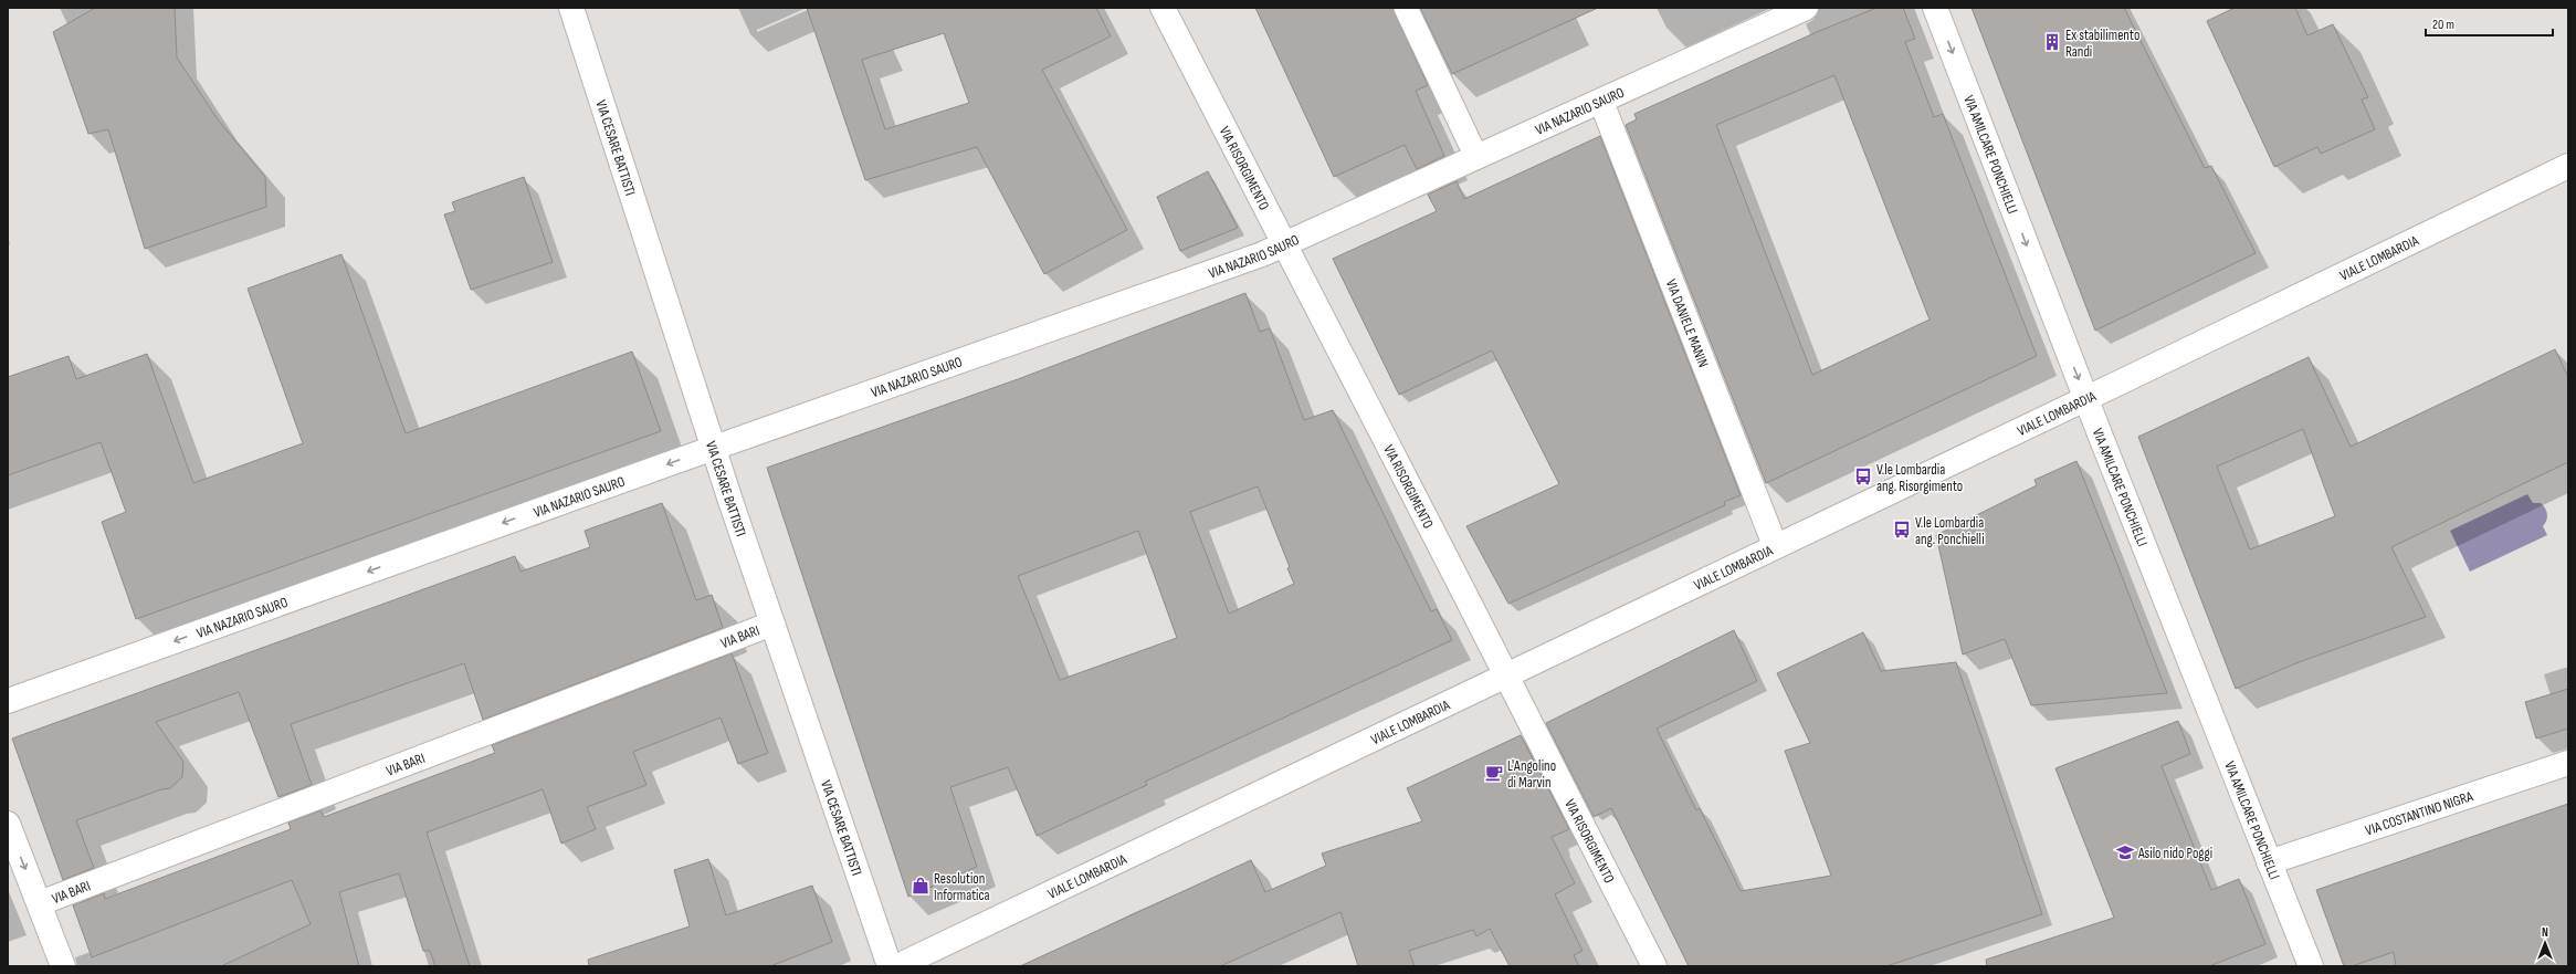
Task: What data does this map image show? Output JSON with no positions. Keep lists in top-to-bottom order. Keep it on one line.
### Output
{"streets":{"street":["VIA NAZARIO SAURO","VIA CESARE BATTISTI","VIA AMILCARE PONCHIELLI","VIA RISORGIMENTO","VIALE LOMBARDIA","VIA DANIELE MANIN","VIA BARI","VIA COSTANTINO NIGRA"]},"crossings":[["VIA NAZARIO SAURO","VIA CESARE BATTISTI"],["VIA NAZARIO SAURO","VIA RISORGIMENTO"],["VIA NAZARIO SAURO","VIA DANIELE MANIN"],["VIA CESARE BATTISTI","VIA BARI"],["VIA AMILCARE PONCHIELLI","VIALE LOMBARDIA"],["VIA AMILCARE PONCHIELLI","VIA COSTANTINO NIGRA"],["VIA RISORGIMENTO","VIALE LOMBARDIA"],["VIALE LOMBARDIA","VIA DANIELE MANIN"]],"one_way":["VIA NAZARIO SAURO","VIA AMILCARE PONCHIELLI"],"places":{"building":["Ex stabilimento Randi"],"bus stop":["V.le Lombardia ang. Risorgimento","V.le Lombardia ang. Ponchielli"],"cafe":["L'Angolino di Marvin"],"school or university":["Asilo nido Poggi"],"shop":["Resolution Informatica"]},"scale_bar":"20 m","north":"top"}
